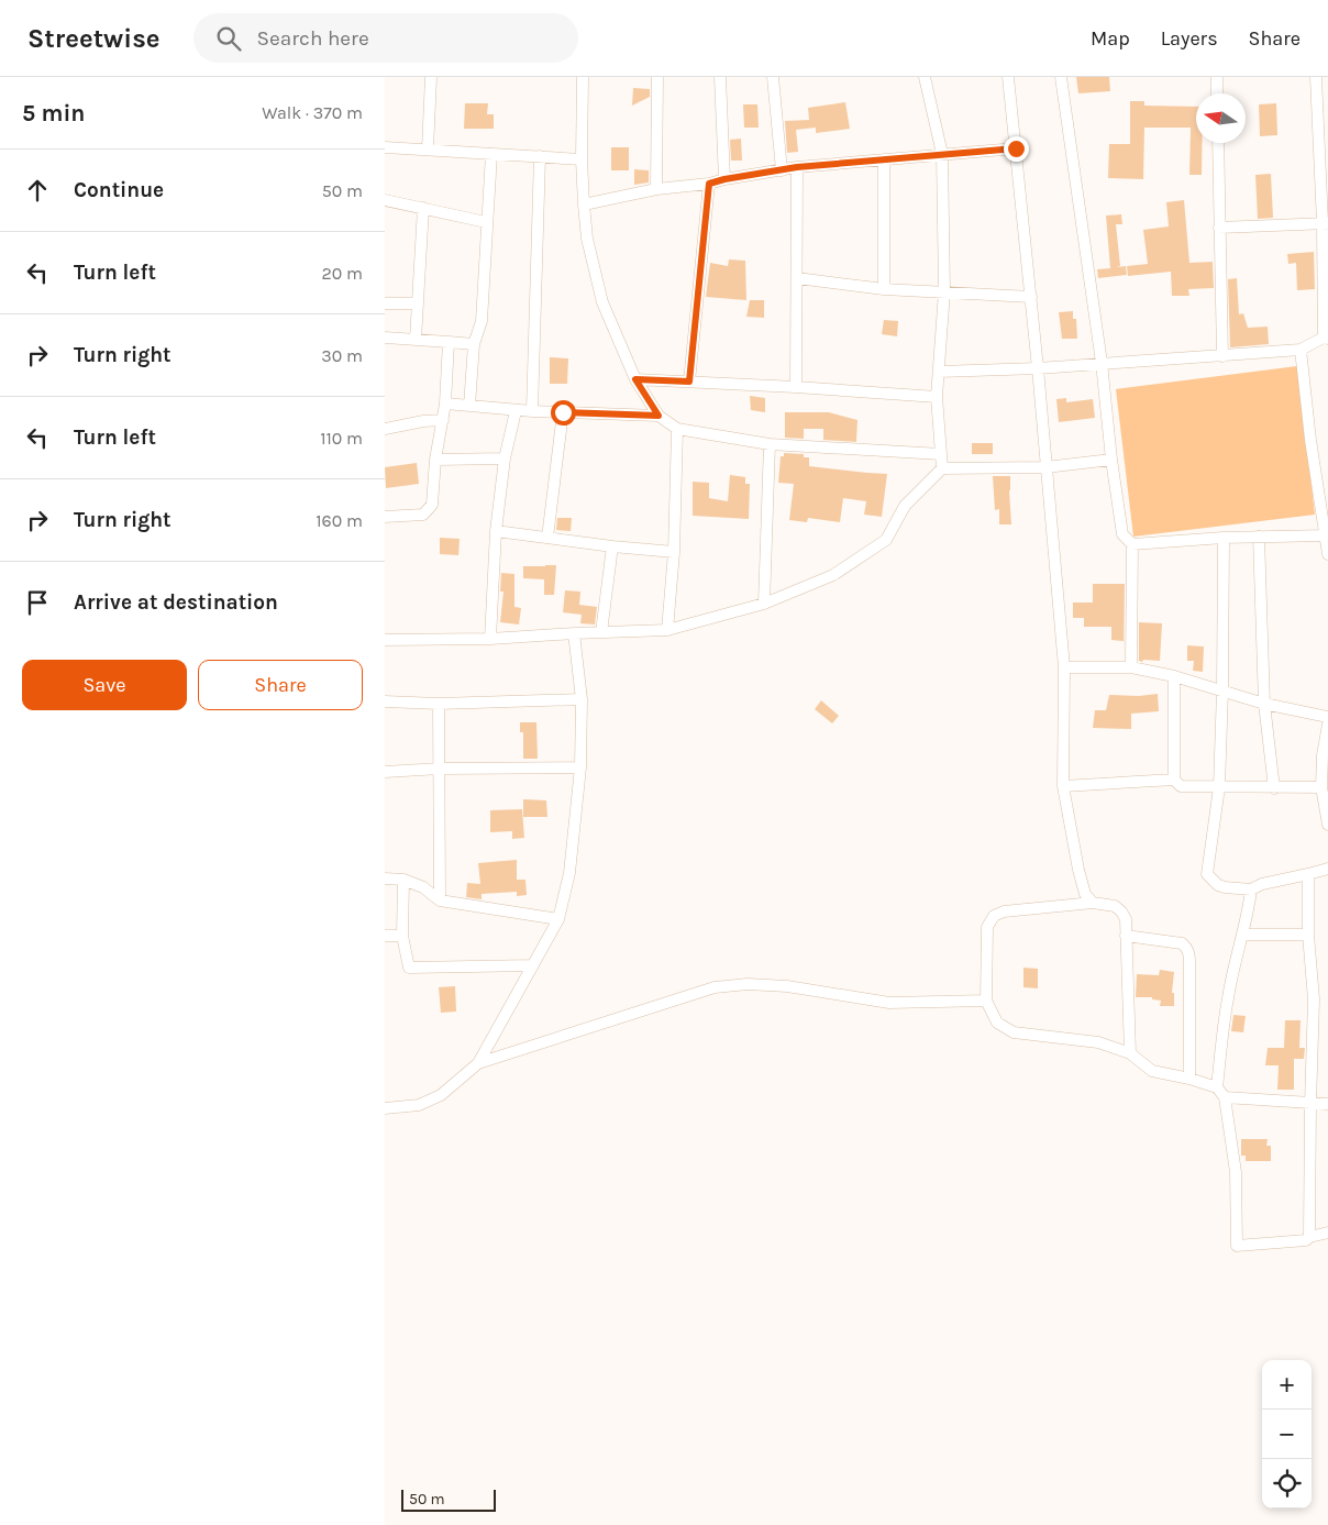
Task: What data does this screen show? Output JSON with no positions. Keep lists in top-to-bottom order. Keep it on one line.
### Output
{"scale_bar":"50 m","north":"left","page":{"header":"Streetwise","search":"Search here","nav":["Map","Layers","Share"],"heading":["5 min","Walk · 370 m"],"list":[["Continue","50 m"],["Turn left","20 m"],["Turn right","30 m"],["Turn left","110 m"],["Turn right","160 m"],"Arrive at destination"],"buttons":["Save","Share"],"map_buttons":["+","−"],"scale":"50 m"}}
